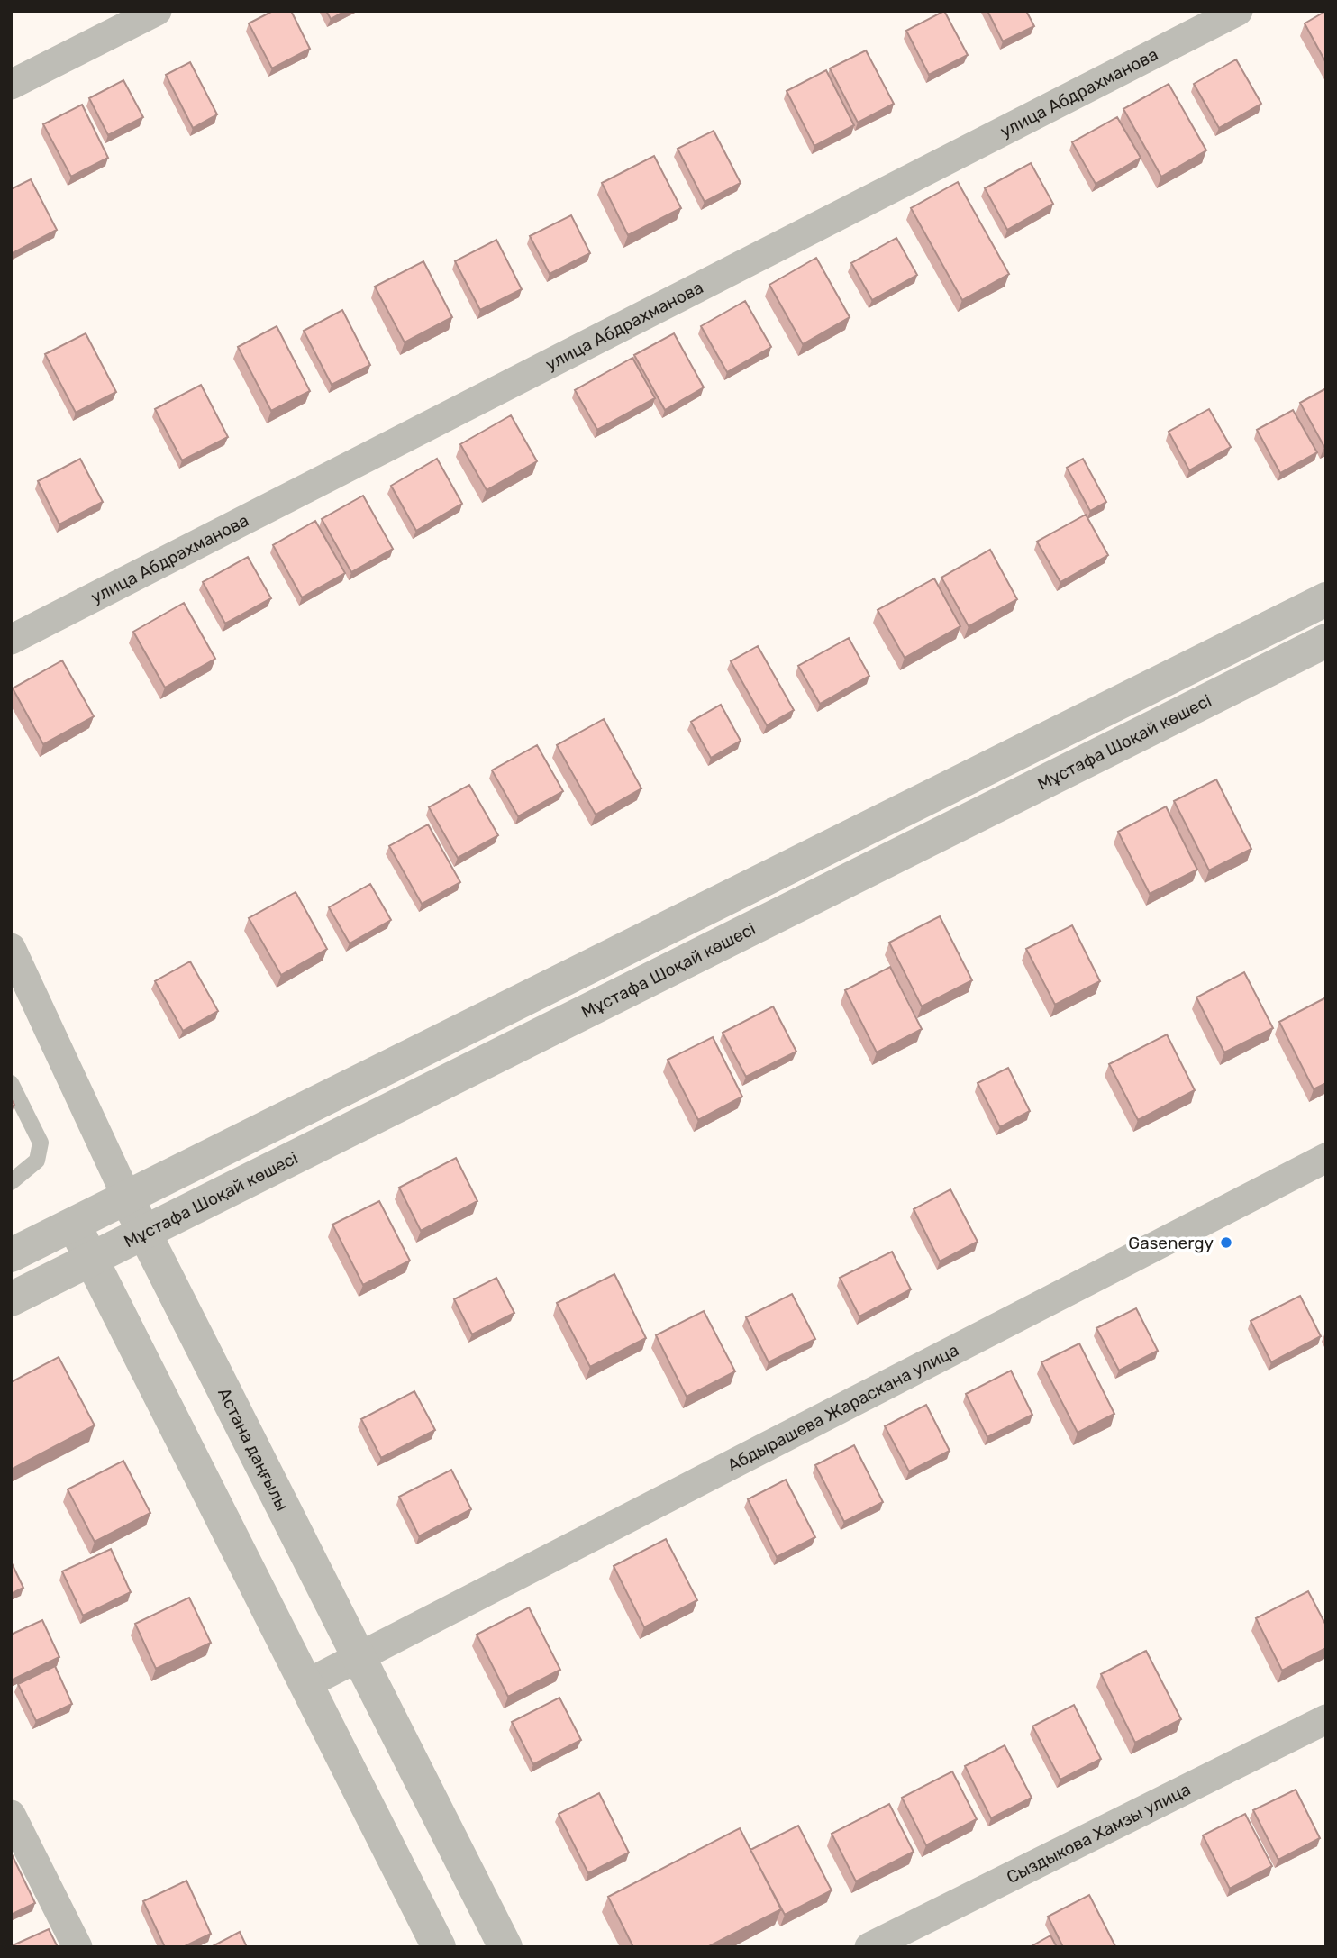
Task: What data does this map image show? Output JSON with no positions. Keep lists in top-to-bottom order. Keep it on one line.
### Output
{"streets":{"street":["улица Абдрахманова","Мұстафа Шоқай көшесі","Абдырашева Жараскана улица","Астана даңғылы","Сыздыкова Хамзы улица"]},"crossings":[["Мұстафа Шоқай көшесі","Астана даңғылы"],["Абдырашева Жараскана улица","Астана даңғылы"]],"places":["Gasenergy"]}
